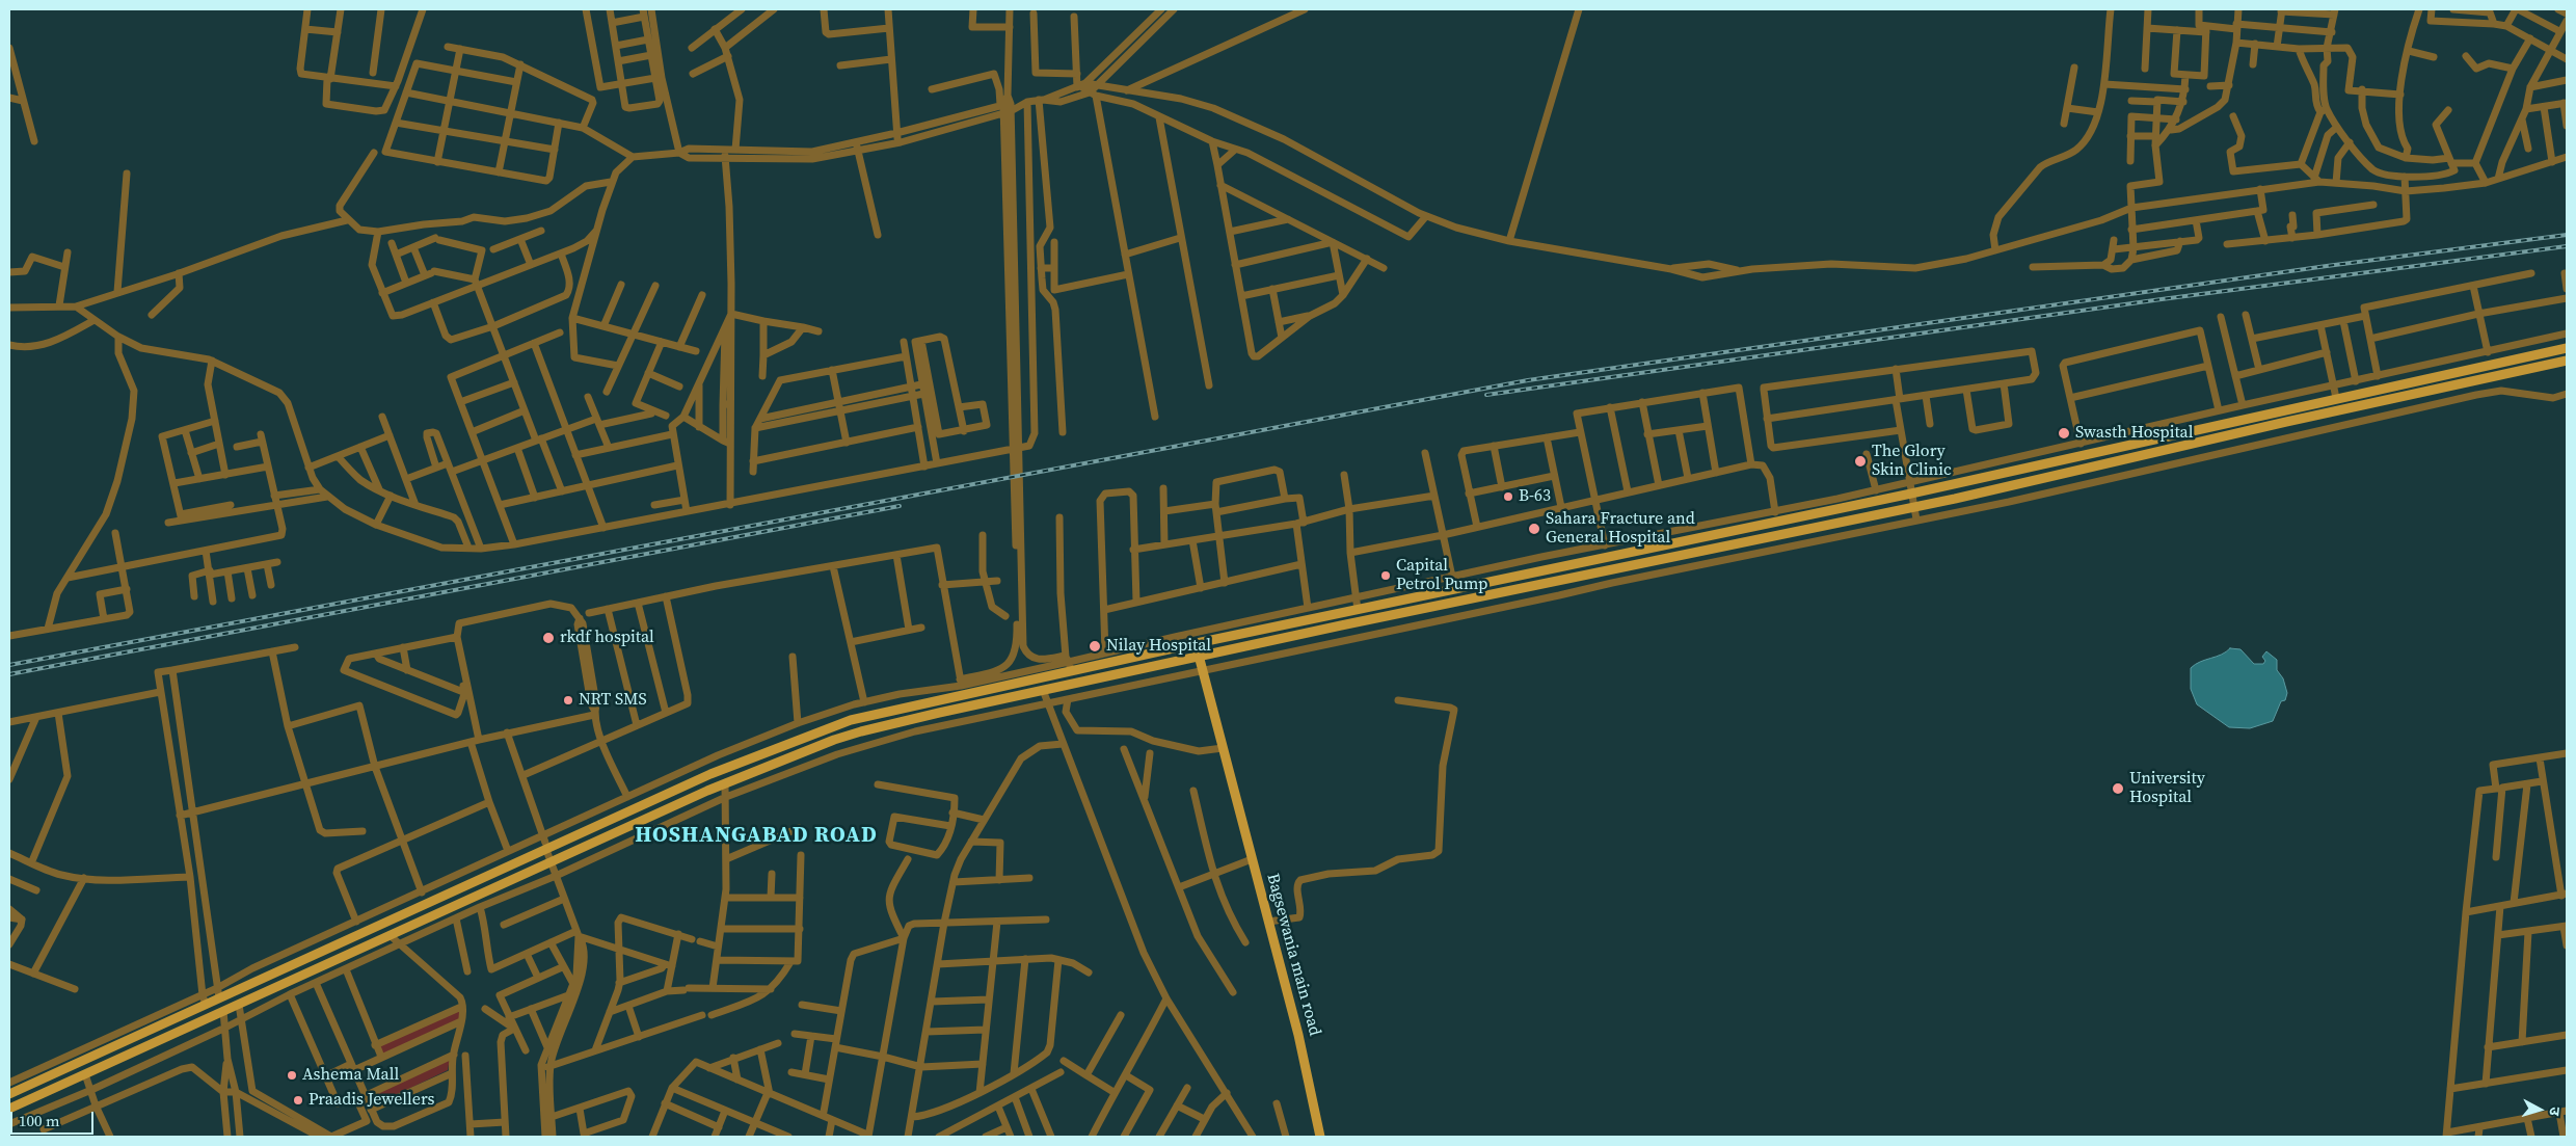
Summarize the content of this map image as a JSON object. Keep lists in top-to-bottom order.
{
  "streets": {
    "main road": ["Bagsewania main road"]
  },
  "districts": ["HOSHANGABAD ROAD"],
  "places": [
    "Swasth Hospital",
    "The Glory Skin Clinic",
    "B-63",
    "Sahara Fracture and General Hospital",
    "Capital Petrol Pump",
    "rkdf hospital",
    "Nilay Hospital",
    "NRT SMS",
    "University Hospital",
    "Ashema Mall",
    "Praadis Jewellers"
  ],
  "scale_bar": "100 m",
  "north": "right"
}
